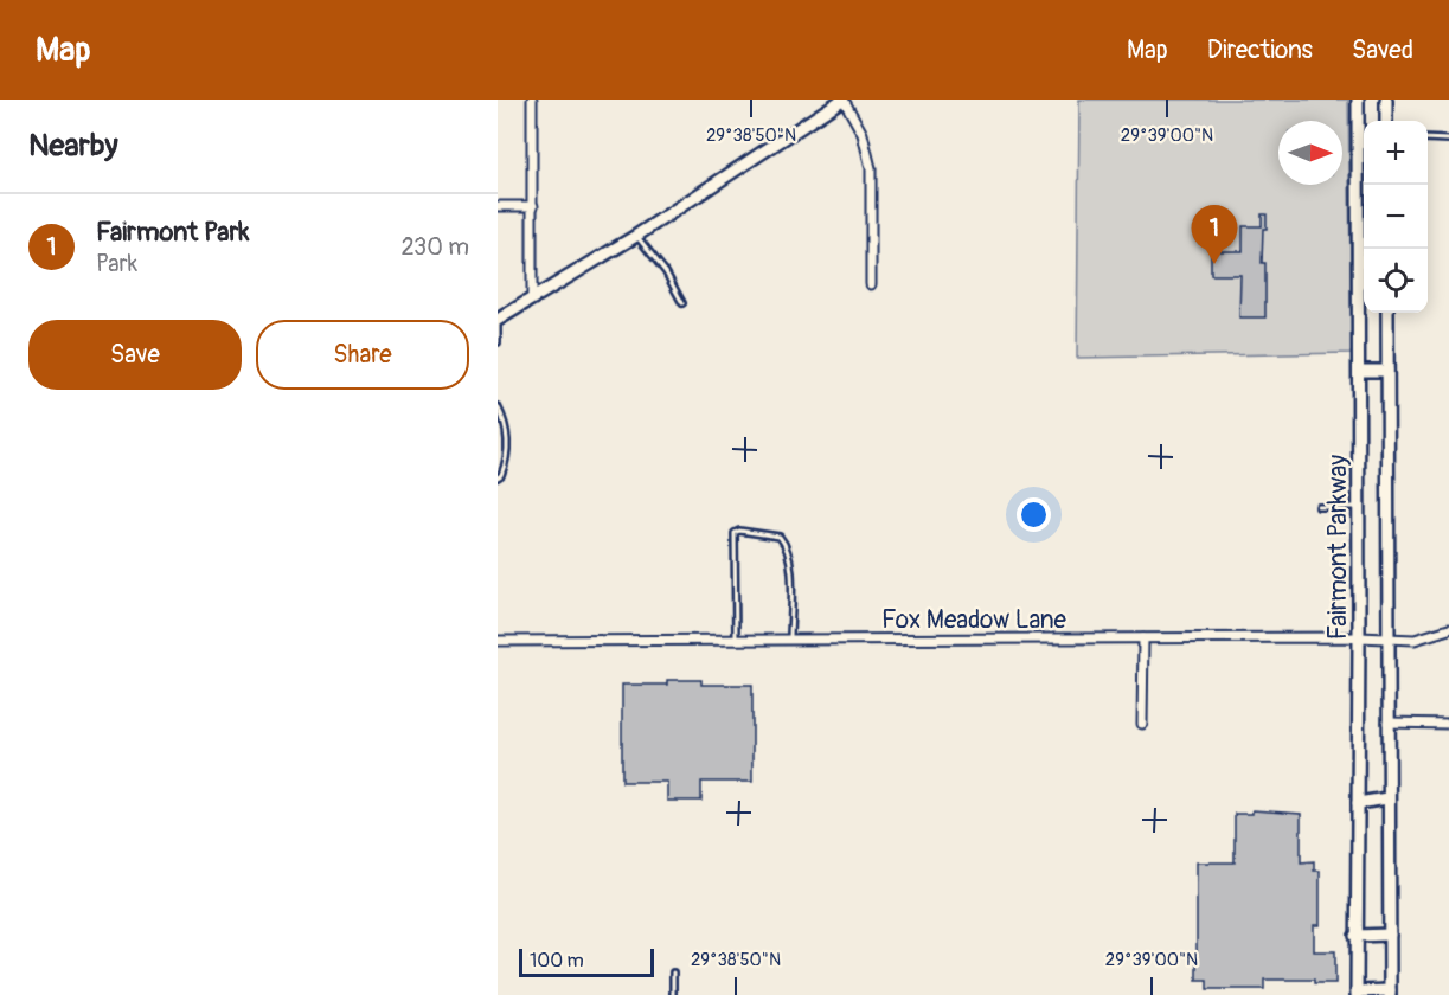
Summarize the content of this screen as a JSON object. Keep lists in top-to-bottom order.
{
  "streets": {
    "main road": ["Fairmont Parkway"],
    "street": ["Fox Meadow Lane"]
  },
  "crossings": [
    ["Fairmont Parkway", "Fox Meadow Lane"]
  ],
  "scale_bar": "100 m",
  "north": "right",
  "page": {
    "header": "Map",
    "nav": ["Map", "Directions", "Saved"],
    "heading": "Nearby",
    "map_buttons": ["+", "−"],
    "list": [
      {
        "mark": "1",
        "name": "Fairmont Park",
        "note": "Park",
        "value": "230 m"
      }
    ],
    "pins": "1",
    "buttons": ["Save", "Share"],
    "scale": "100 m"
  },
  "coordinates": ["29°38'50\"N", "29°39'00\"N"]
}
